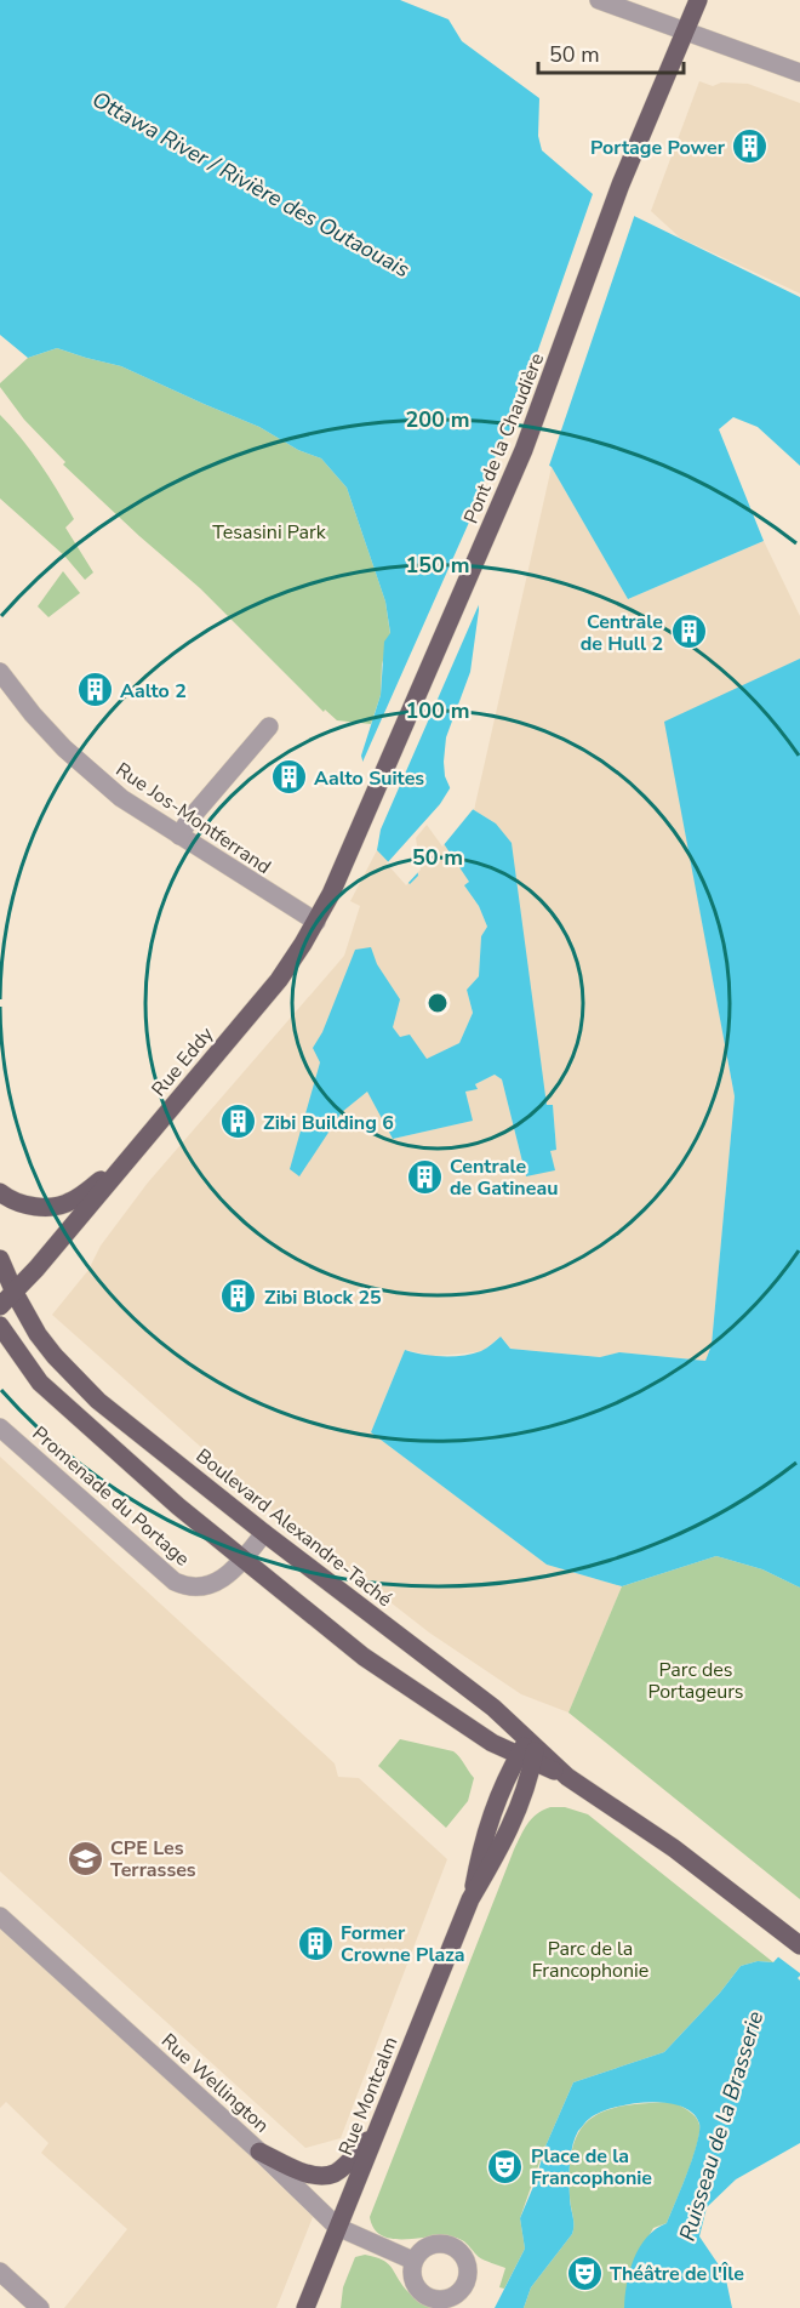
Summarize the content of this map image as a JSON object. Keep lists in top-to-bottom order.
{
  "streets": {
    "main road": [
      "Pont de la Chaudière",
      "Rue Eddy",
      "Boulevard Alexandre-Taché",
      "Rue Montcalm"
    ],
    "street": ["Rue Jos-Montferrand", "Promenade du Portage", "Rue Wellington"]
  },
  "crossings": [
    ["Pont de la Chaudière", "Rue Eddy"],
    ["Rue Jos-Montferrand", "Rue Eddy"],
    ["Rue Eddy", "Boulevard Alexandre-Taché"],
    ["Promenade du Portage", "Boulevard Alexandre-Taché"],
    ["Boulevard Alexandre-Taché", "Rue Montcalm"],
    ["Rue Wellington", "Rue Montcalm"]
  ],
  "water": ["Ottawa River / Rivière des Outaouais", "Ruisseau de la Brasserie"],
  "parks": ["Tesasini Park", "Parc des Portageurs", "Parc de la Francophonie"],
  "places": {
    "building": [
      "Portage Power",
      "Centrale de Hull 2",
      "Aalto 2",
      "Aalto Suites",
      "Zibi Building 6",
      "Centrale de Gatineau",
      "Zibi Block 25",
      "Former Crowne Plaza"
    ],
    "school or university": ["CPE Les Terrasses"],
    "theatre": ["Place de la Francophonie", "Théâtre de l'Île"]
  },
  "scale_bar": "50 m",
  "rings": [
    "200 m",
    "150 m",
    "100 m",
    "50 m"
  ]
}
